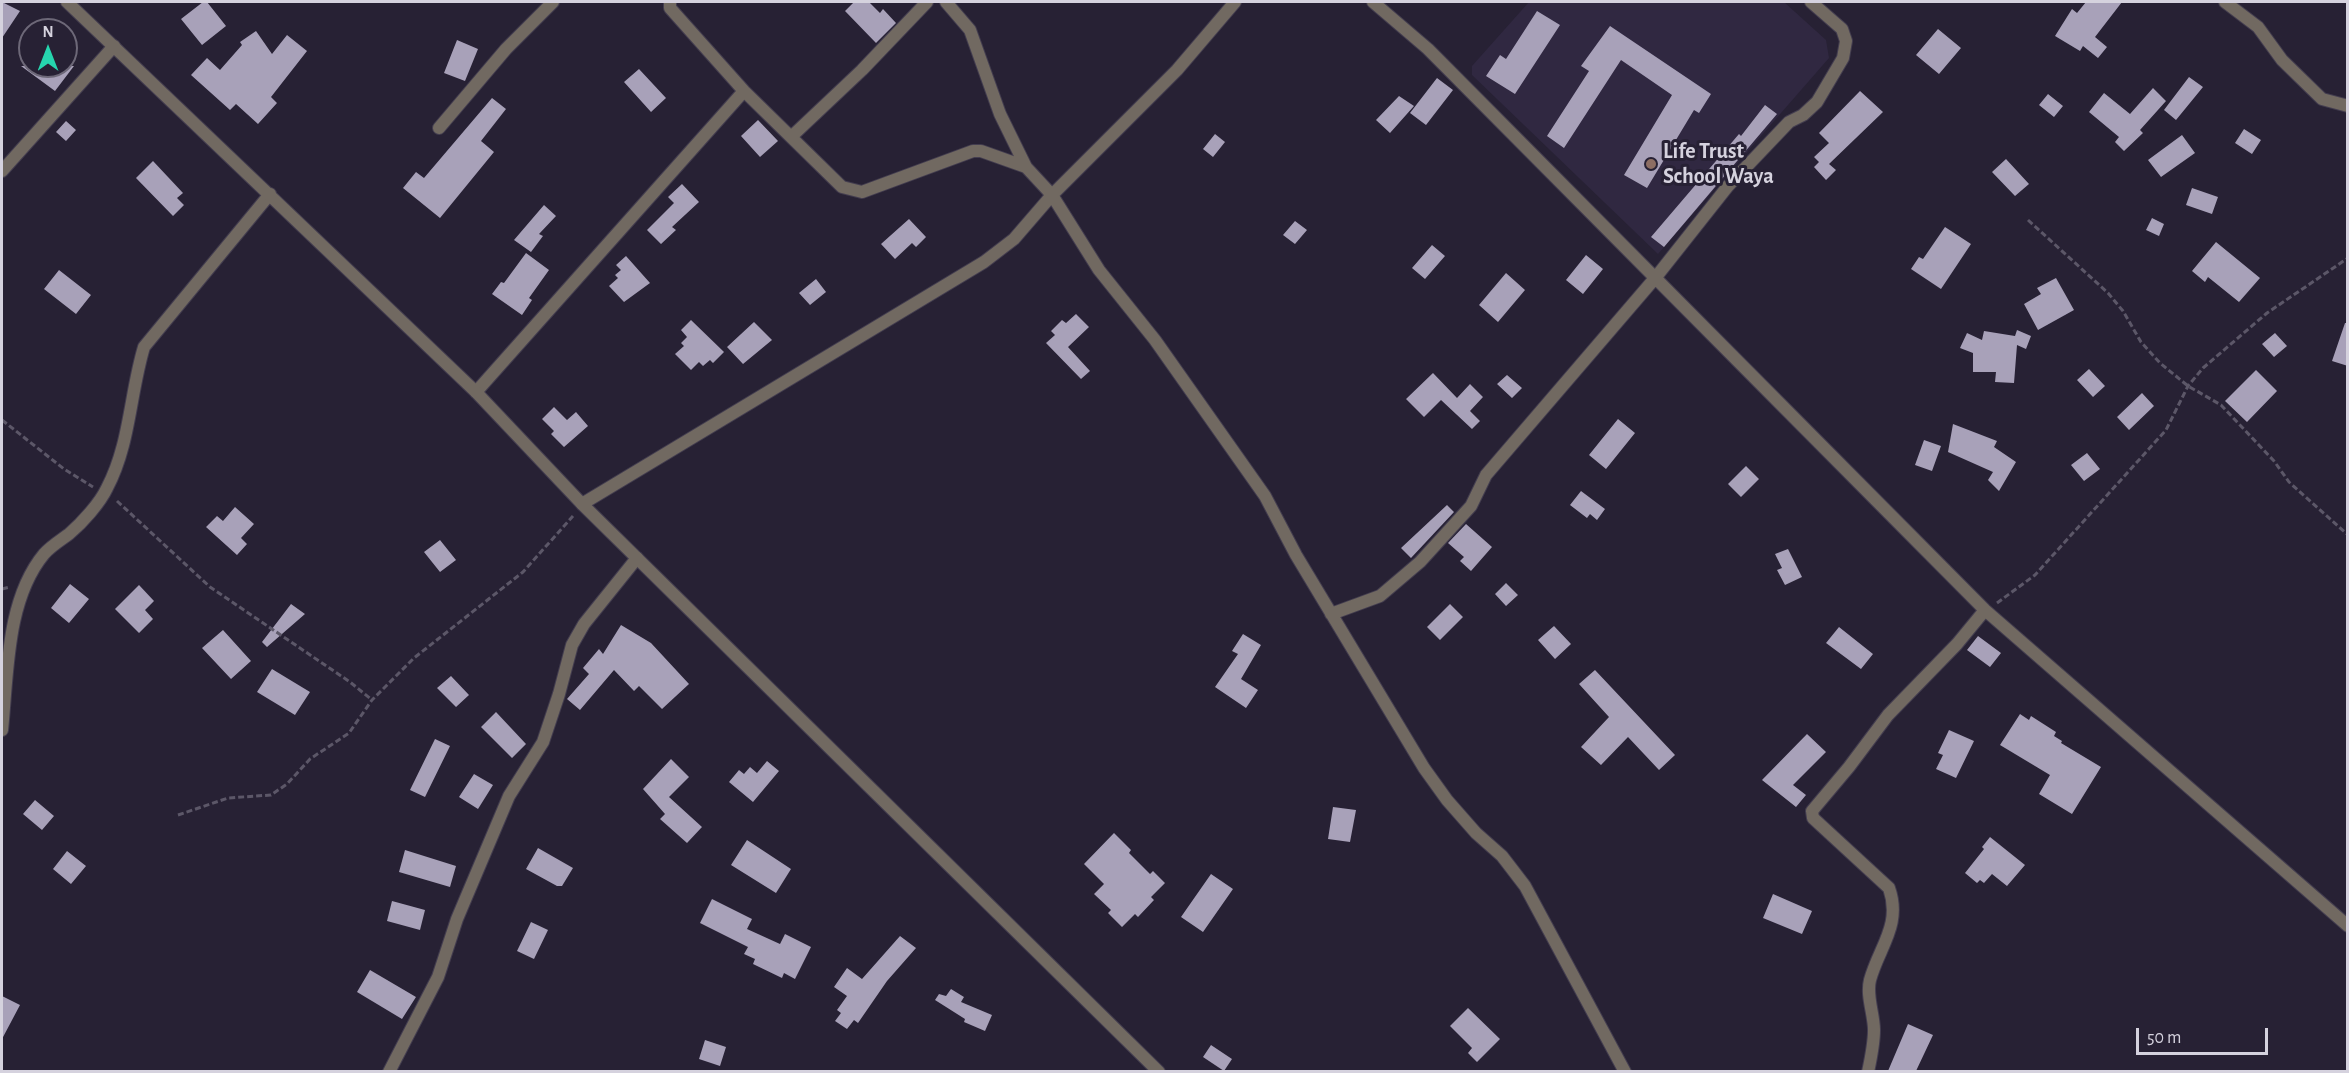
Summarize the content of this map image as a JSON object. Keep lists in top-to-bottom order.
{
  "places": ["Life Trust School Waya"],
  "scale_bar": "50 m",
  "north": "top"
}
